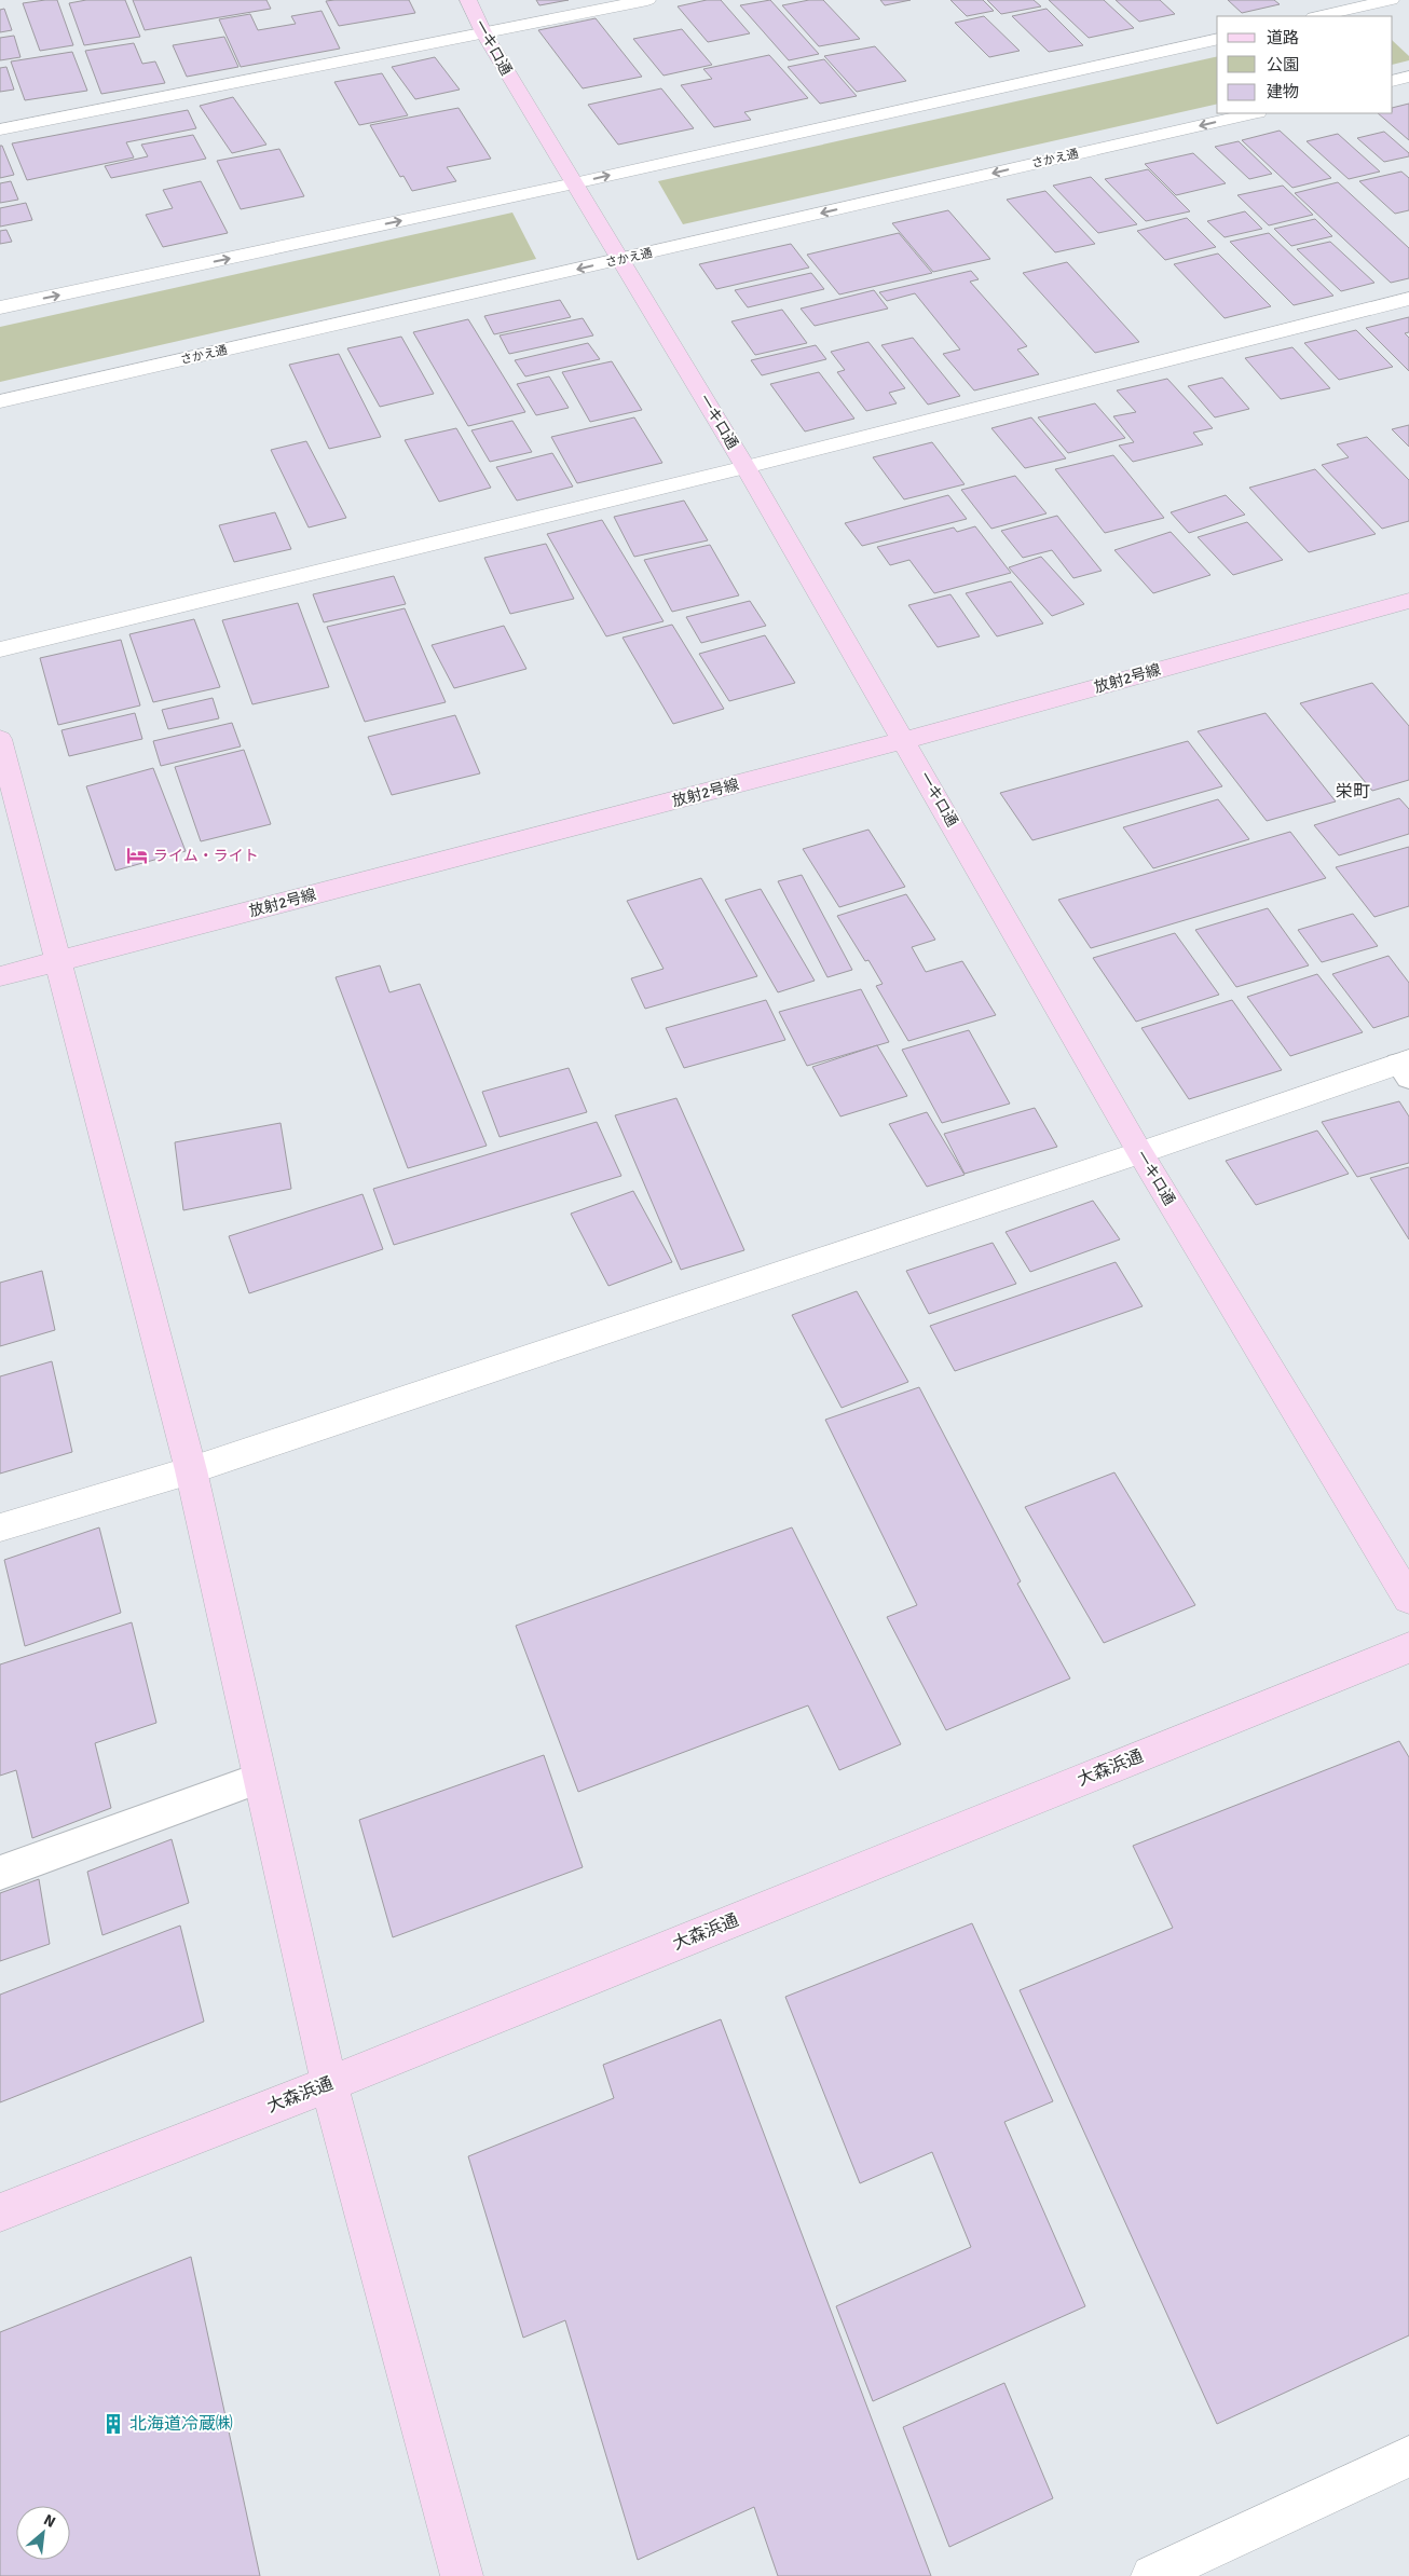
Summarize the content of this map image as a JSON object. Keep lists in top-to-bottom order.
{
  "streets": {
    "street": [
      "一キロ通",
      "さかえ通",
      "放射2号線",
      "大森浜通"
    ]
  },
  "crossings": [
    ["一キロ通", "さかえ通"],
    ["一キロ通", "放射2号線"]
  ],
  "districts": ["栄町"],
  "places": {
    "hotel": ["ライム・ライト"],
    "building": ["北海道冷蔵㈱"]
  },
  "legend": ["道路", "公園", "建物"],
  "north": "top right"
}
